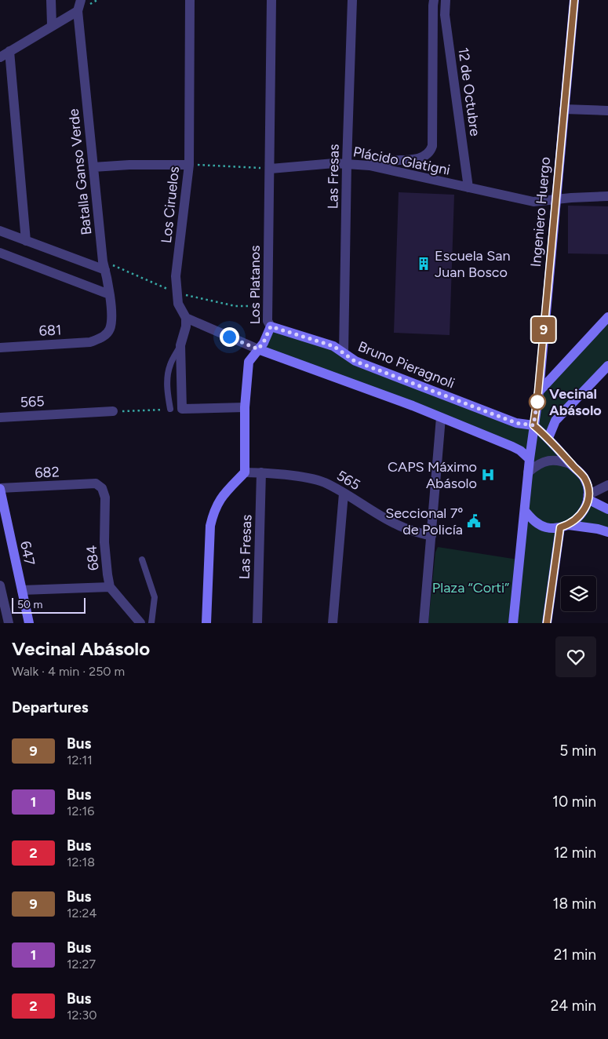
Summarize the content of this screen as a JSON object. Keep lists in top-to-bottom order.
{
  "streets": {
    "street": [
      "12 de Octubre",
      "Plácido Glatigni",
      "Batalla Ganso Verde",
      "Las Fresas",
      "Los Ciruelos",
      "Ingeniero Huergo",
      "Los Platanos",
      "681",
      "Bruno Pieragnoli",
      "565",
      "682",
      "647",
      "684"
    ]
  },
  "crossings": [
    ["12 de Octubre", "Plácido Glatigni"],
    ["Plácido Glatigni", "Las Fresas"],
    ["Plácido Glatigni", "Ingeniero Huergo"],
    ["Plácido Glatigni", "Los Platanos"],
    ["Batalla Ganso Verde", "681"],
    ["Las Fresas", "Bruno Pieragnoli"],
    ["Las Fresas", "565"],
    ["Ingeniero Huergo", "Bruno Pieragnoli"],
    ["Los Platanos", "Bruno Pieragnoli"],
    ["Los Platanos", "565"],
    ["682", "647"],
    ["682", "684"]
  ],
  "parks": ["Plaza “Corti”"],
  "places": {
    "building": ["Escuela San Juan Bosco"],
    "other": ["Vecinal Abásolo"],
    "hospital": ["CAPS Máximo Abásolo"],
    "public building": ["Seccional 7º de Policía"]
  },
  "lines": ["bus line 9"],
  "scale_bar": "50 m",
  "page": {
    "on_map": "9",
    "scale": "50 m",
    "heading": [
      ["Vecinal Abásolo", "Walk · 4 min · 250 m"],
      "Departures"
    ],
    "list": [
      {
        "mark": "9",
        "name": "Bus",
        "note": "12:11",
        "value": "5 min"
      },
      {
        "mark": "1",
        "name": "Bus",
        "note": "12:16",
        "value": "10 min"
      },
      {
        "mark": "2",
        "name": "Bus",
        "note": "12:18",
        "value": "12 min"
      },
      {
        "mark": "9",
        "name": "Bus",
        "note": "12:24",
        "value": "18 min"
      },
      {
        "mark": "1",
        "name": "Bus",
        "note": "12:27",
        "value": "21 min"
      },
      {
        "mark": "2",
        "name": "Bus",
        "note": "12:30",
        "value": "24 min"
      }
    ]
  }
}
